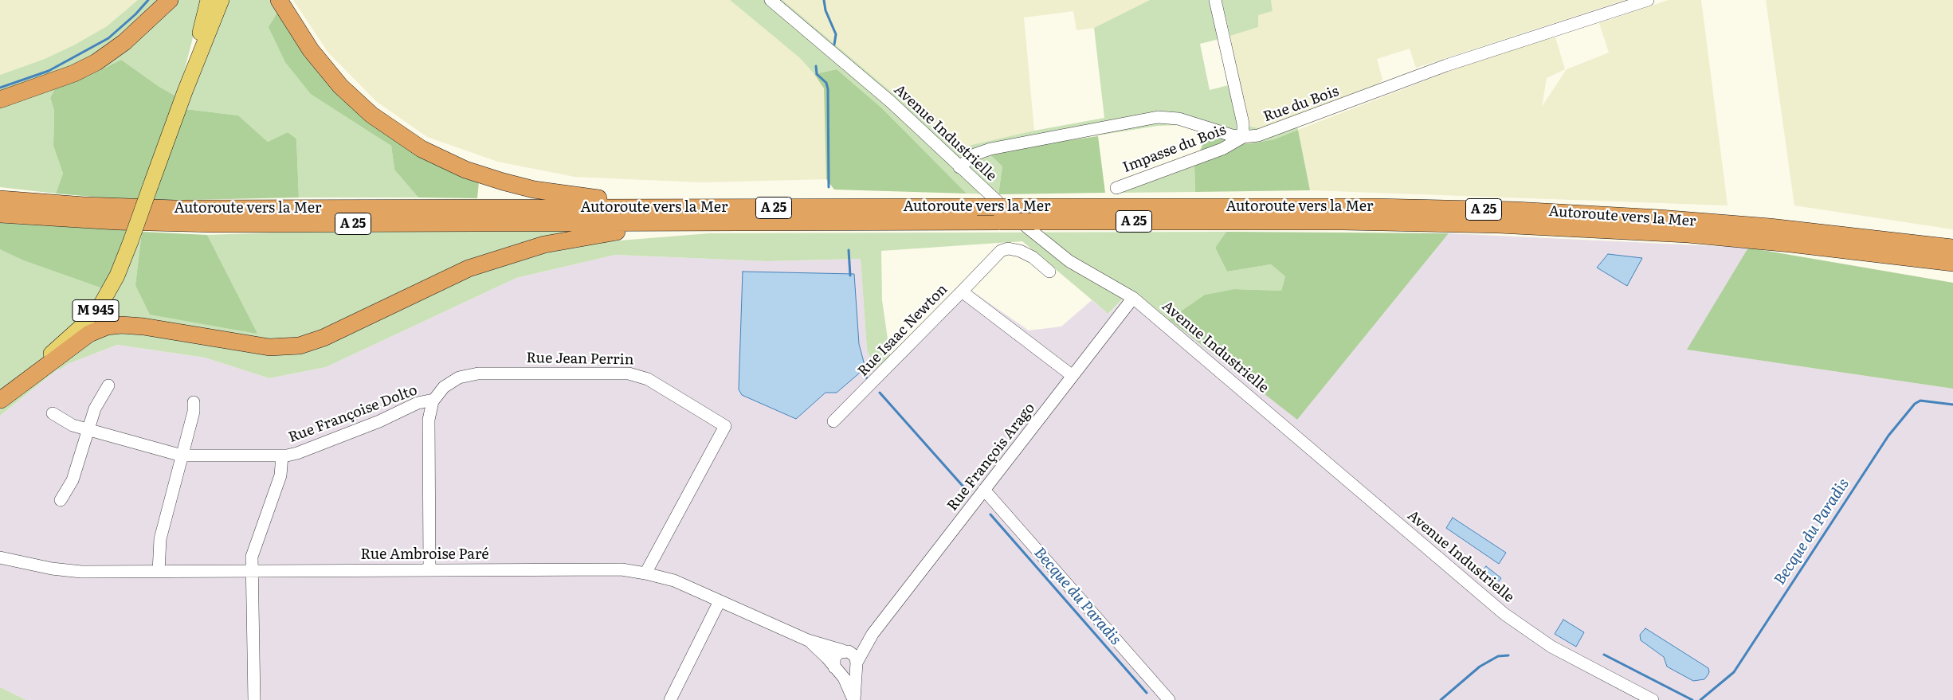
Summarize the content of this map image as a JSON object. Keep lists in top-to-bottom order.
{
  "streets": {
    "highway": ["Autoroute vers la Mer", "A 25"],
    "main road": ["M 945"],
    "street": [
      "Rue du Bois",
      "Avenue Industrielle",
      "Impasse du Bois",
      "Rue Isaac Newton",
      "Rue Jean Perrin",
      "Rue Françoise Dolto",
      "Rue François Arago",
      "Rue Ambroise Paré"
    ]
  },
  "crossings": [
    ["Rue du Bois", "Avenue Industrielle"],
    ["Rue du Bois", "Impasse du Bois"],
    ["Avenue Industrielle", "Rue François Arago"],
    ["Rue Isaac Newton", "Rue François Arago"],
    ["Rue Jean Perrin", "Rue Françoise Dolto"],
    ["Rue Jean Perrin", "Rue Ambroise Paré"],
    ["Rue François Arago", "Rue Ambroise Paré"]
  ],
  "water": ["Becque du Paradis"]
}
